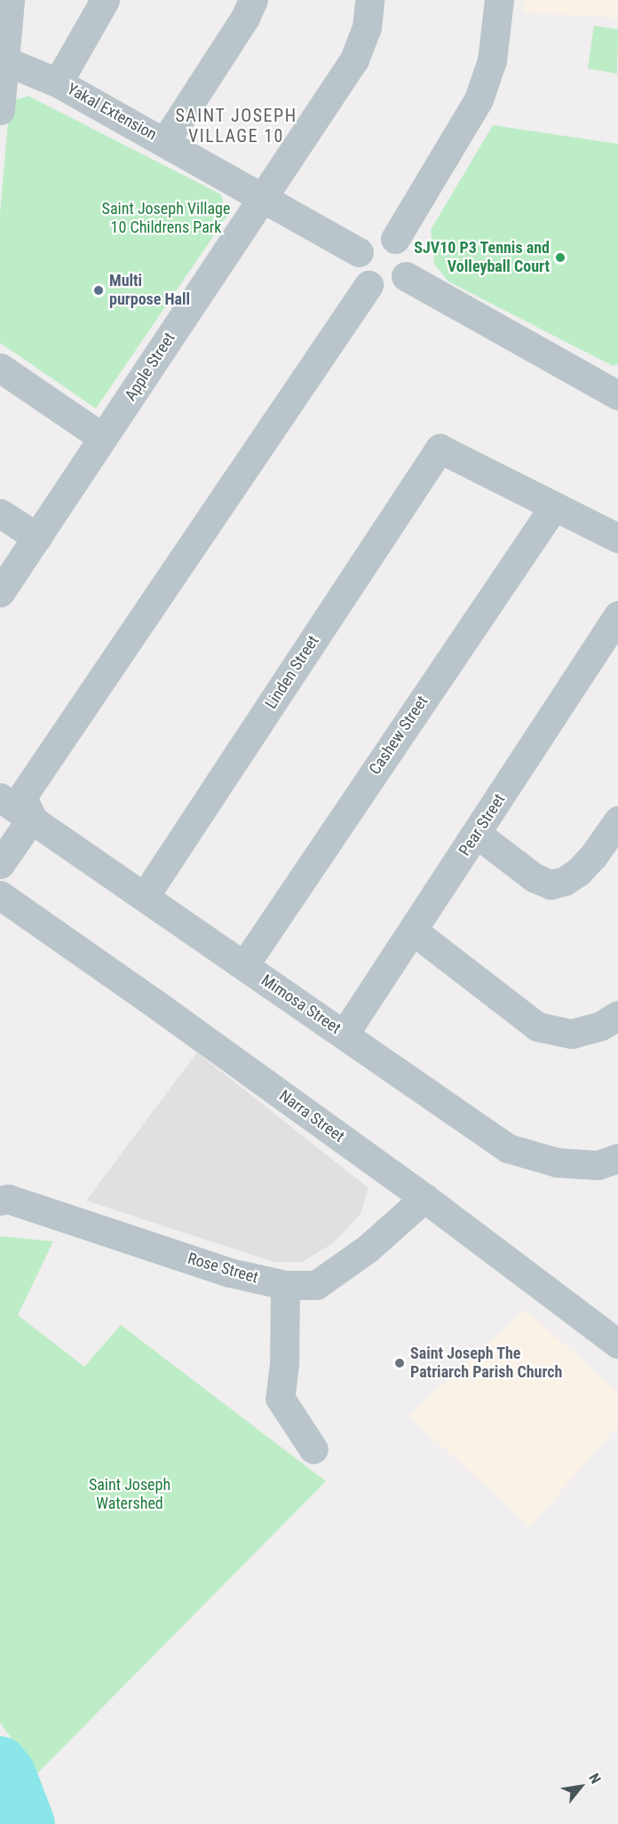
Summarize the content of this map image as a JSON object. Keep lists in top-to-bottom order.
{
  "streets": {
    "street": [
      "Yakal Extension",
      "Apple Street",
      "Linden Street",
      "Cashew Street",
      "Pear Street",
      "Mimosa Street",
      "Narra Street",
      "Rose Street"
    ]
  },
  "crossings": [
    ["Yakal Extension", "Apple Street"],
    ["Linden Street", "Cashew Street"],
    ["Linden Street", "Mimosa Street"],
    ["Cashew Street", "Mimosa Street"],
    ["Pear Street", "Mimosa Street"],
    ["Narra Street", "Rose Street"]
  ],
  "districts": ["SAINT JOSEPH VILLAGE 10"],
  "parks": ["Saint Joseph Village 10 Childrens Park", "Saint Joseph Watershed"],
  "places": ["SJV10 P3 Tennis and Volleyball Court", "Multi purpose Hall", "Saint Joseph The Patriarch Parish Church"],
  "north": "top right"
}
